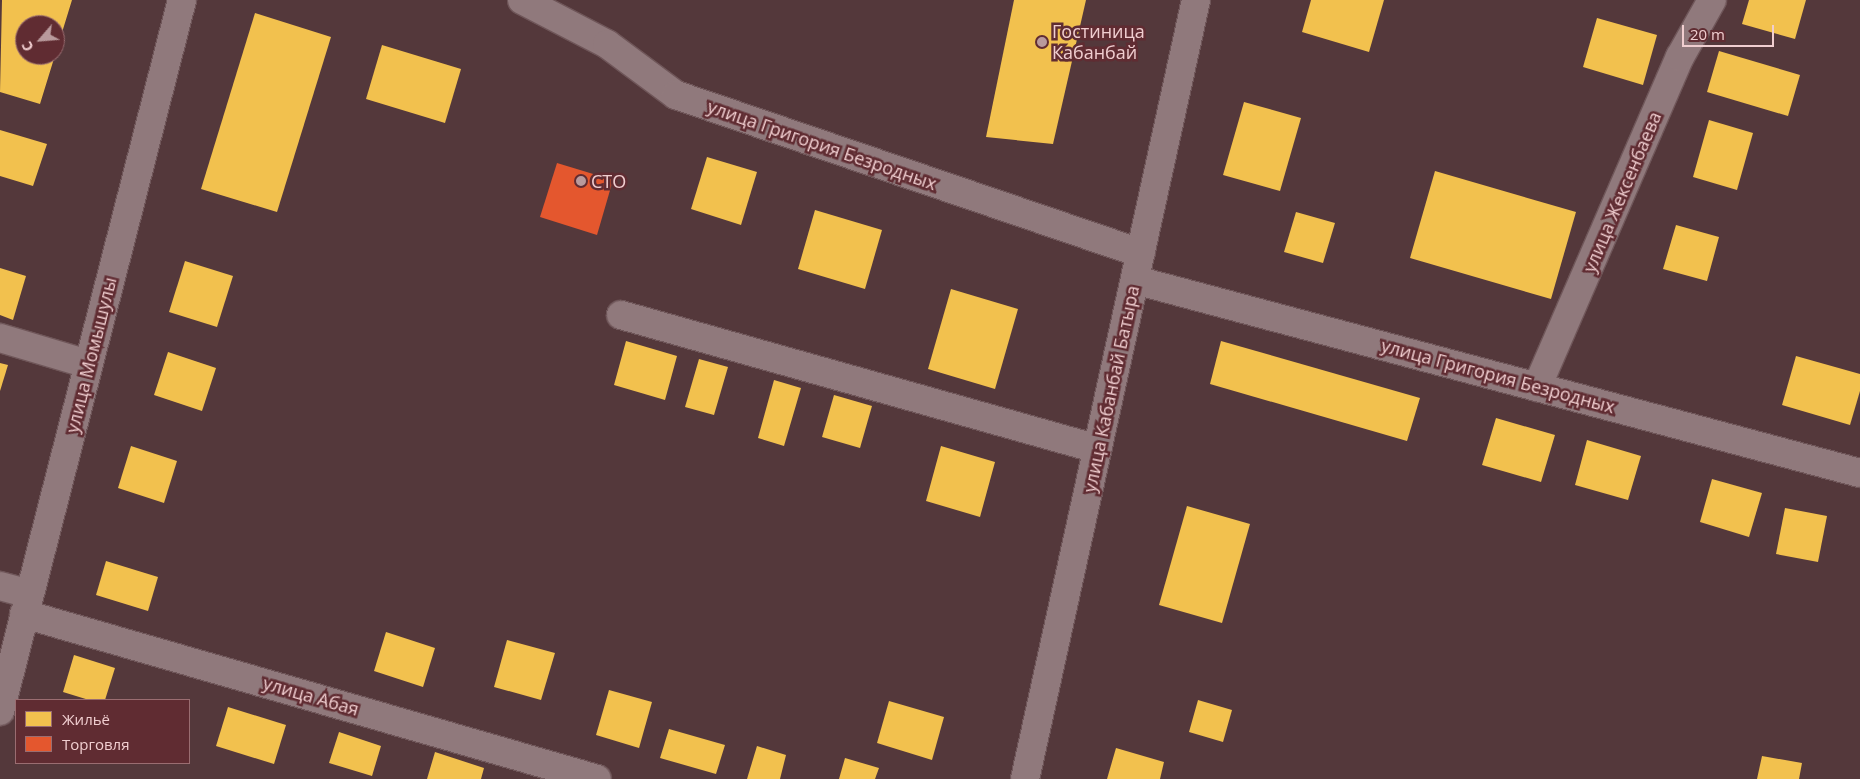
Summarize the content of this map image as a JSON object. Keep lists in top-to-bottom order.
{
  "streets": {
    "street": [
      "улица Григория Безродных",
      "улица Жексенбаева",
      "улица Момышулы",
      "улица Кабанбай Батыра",
      "улица Абая"
    ]
  },
  "crossings": [
    ["улица Григория Безродных", "улица Жексенбаева"],
    ["улица Григория Безродных", "улица Кабанбай Батыра"],
    ["улица Момышулы", "улица Абая"]
  ],
  "places": ["Гостиница Кабанбай", "СТО"],
  "legend": ["Жильё", "Торговля"],
  "scale_bar": "20 m",
  "north": "bottom left"
}
